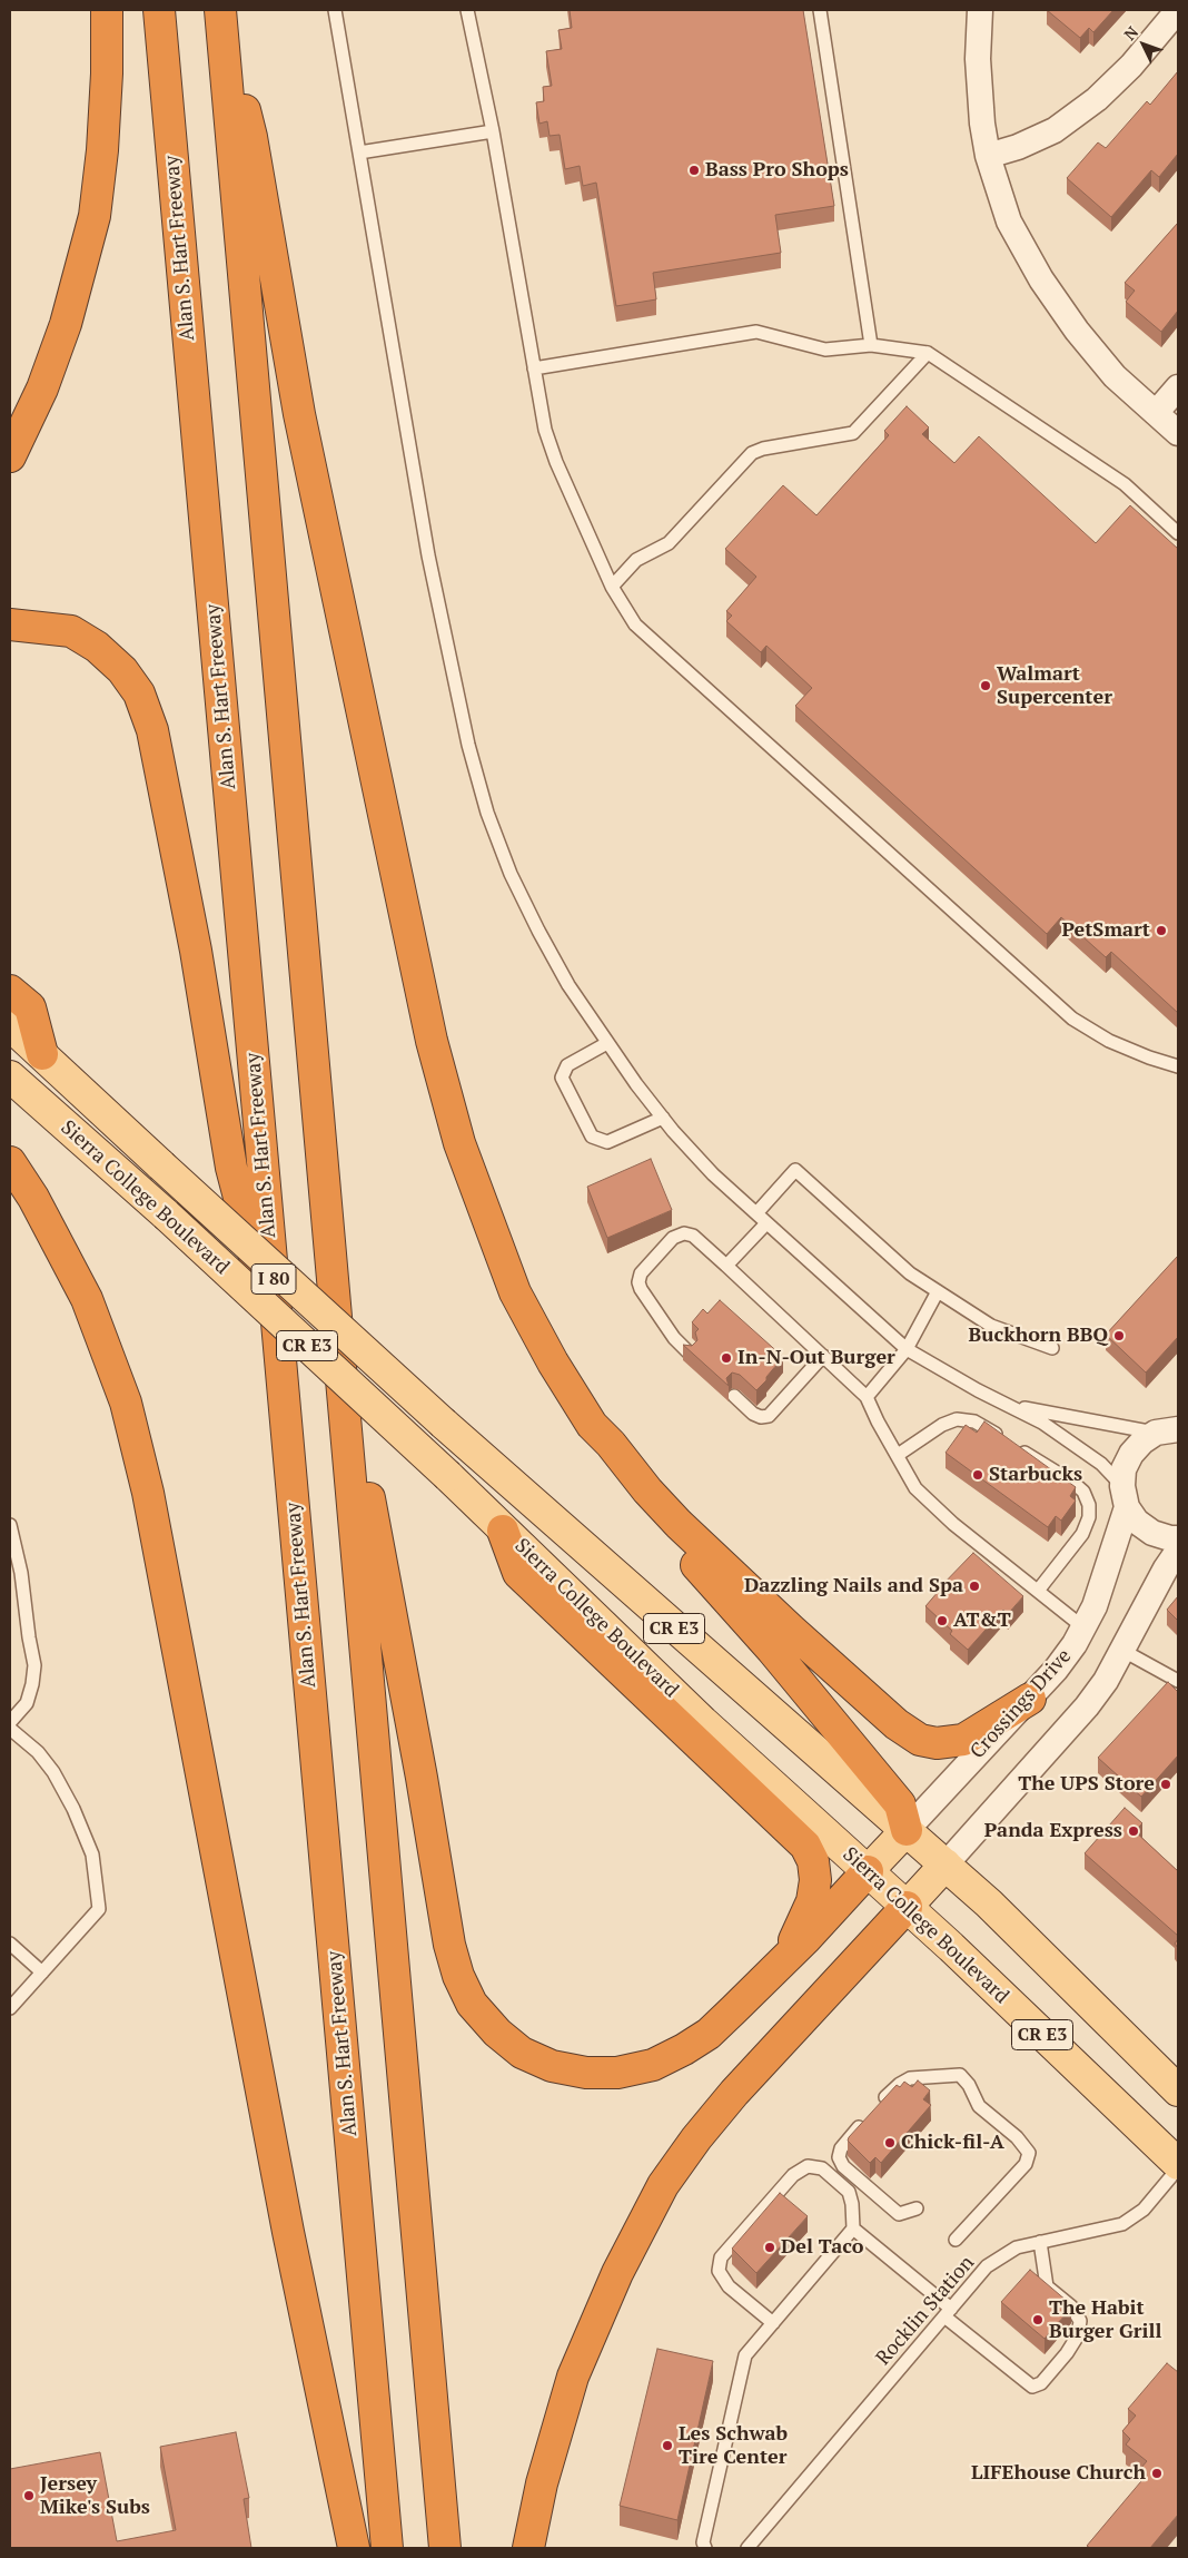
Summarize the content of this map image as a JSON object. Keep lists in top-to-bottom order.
{
  "streets": {
    "highway": ["Alan S. Hart Freeway", "I 80"],
    "main road": ["Sierra College Boulevard", "CR E3", "Crossings Drive"],
    "lane": ["Rocklin Station"]
  },
  "crossings": [
    ["Sierra College Boulevard", "Crossings Drive"],
    ["Sierra College Boulevard", "Rocklin Station"]
  ],
  "places": [
    "Bass Pro Shops",
    "Walmart Supercenter",
    "PetSmart",
    "Buckhorn BBQ",
    "In-N-Out Burger",
    "Starbucks",
    "Dazzling Nails and Spa",
    "AT&T",
    "The UPS Store",
    "Panda Express",
    "Chick-fil-A",
    "Del Taco",
    "The Habit Burger Grill",
    "Les Schwab Tire Center",
    "LIFEhouse Church",
    "Jersey Mike's Subs"
  ],
  "north": "top left"
}
